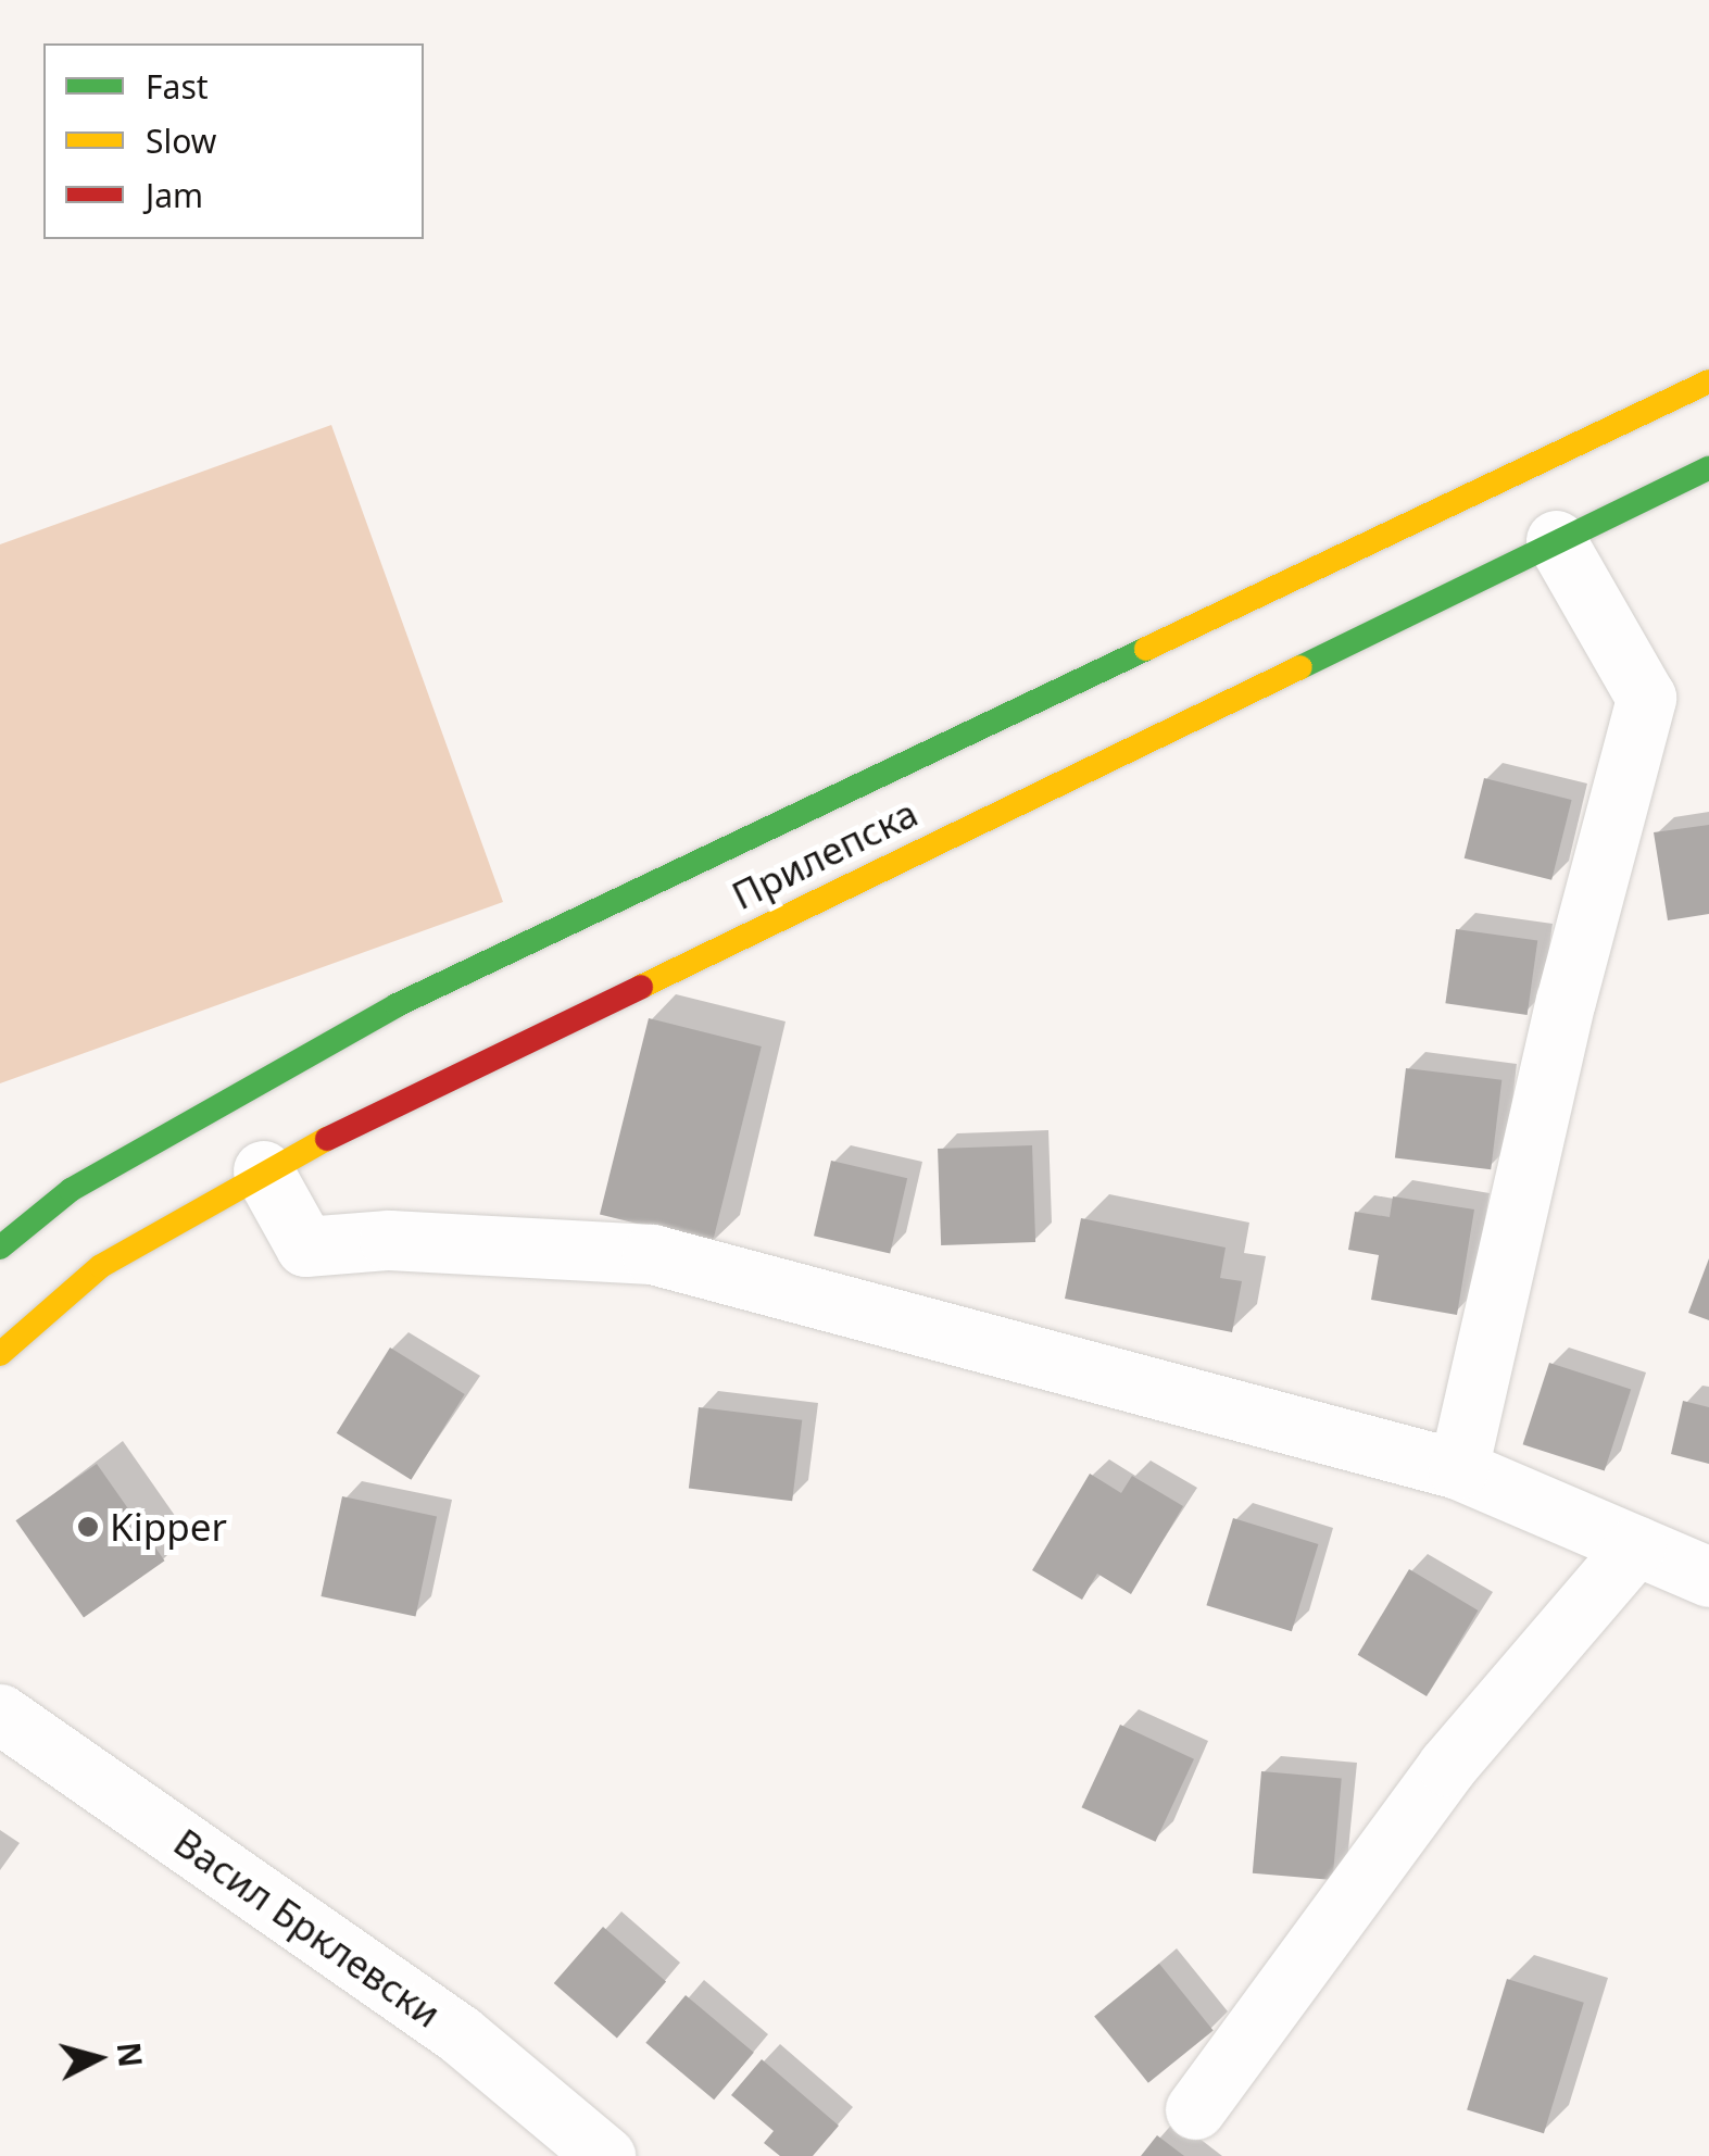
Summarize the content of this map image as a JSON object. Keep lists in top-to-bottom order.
{
  "streets": {
    "main road": ["Прилепска"],
    "street": ["Васил Брклевски"]
  },
  "places": ["Kipper"],
  "legend": ["Fast", "Slow", "Jam"],
  "north": "right"
}
